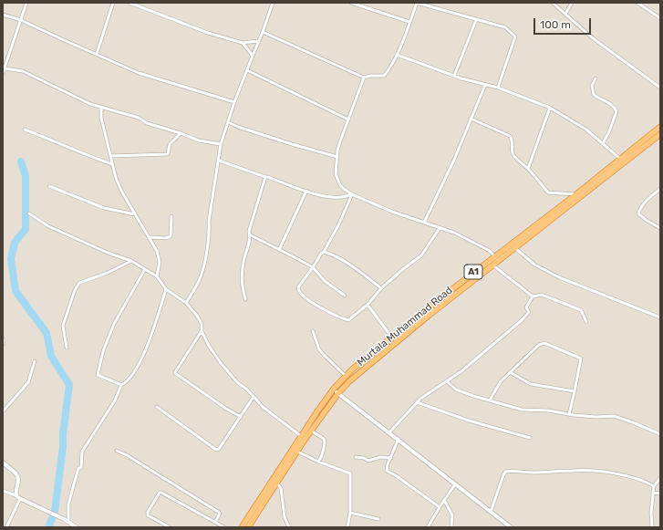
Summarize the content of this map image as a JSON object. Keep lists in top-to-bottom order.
{
  "streets": {
    "highway": ["A1", "Murtala Muhammad Road"]
  },
  "crossings": [
    ["A1", "Murtala Muhammad Road"]
  ],
  "scale_bar": "100 m"
}
